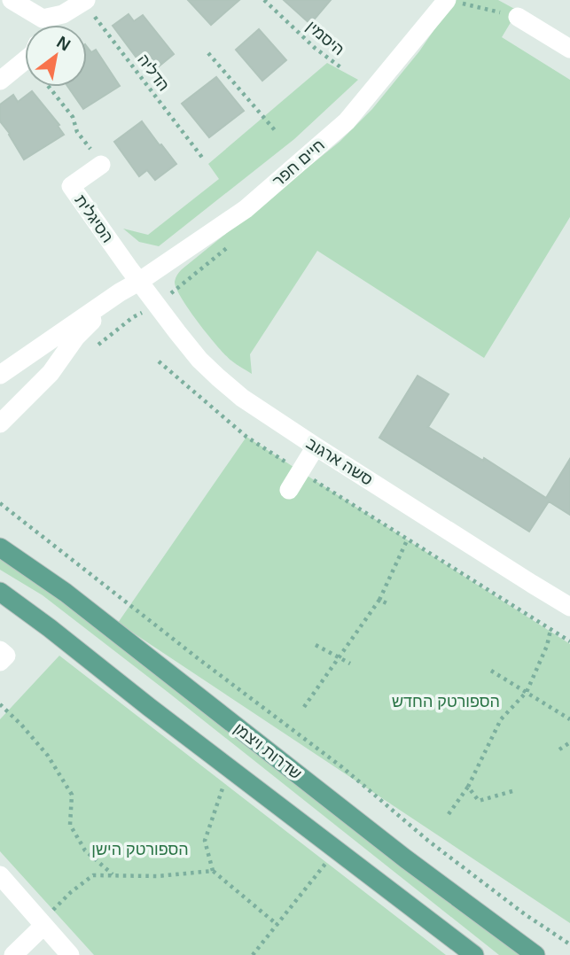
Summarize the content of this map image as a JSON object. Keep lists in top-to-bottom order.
{
  "streets": {
    "main road": ["שדרות ויצמן"],
    "street": ["חיים חפר", "הסיגלית", "סשה ארגוב"],
    "path": ["היסמין", "הדליה"]
  },
  "crossings": [
    ["חיים חפר", "הסיגלית"],
    ["חיים חפר", "סשה ארגוב"],
    ["הסיגלית", "סשה ארגוב"]
  ],
  "parks": ["הספורטק החדש", "הספורטק הישן"],
  "north": "top right"
}
